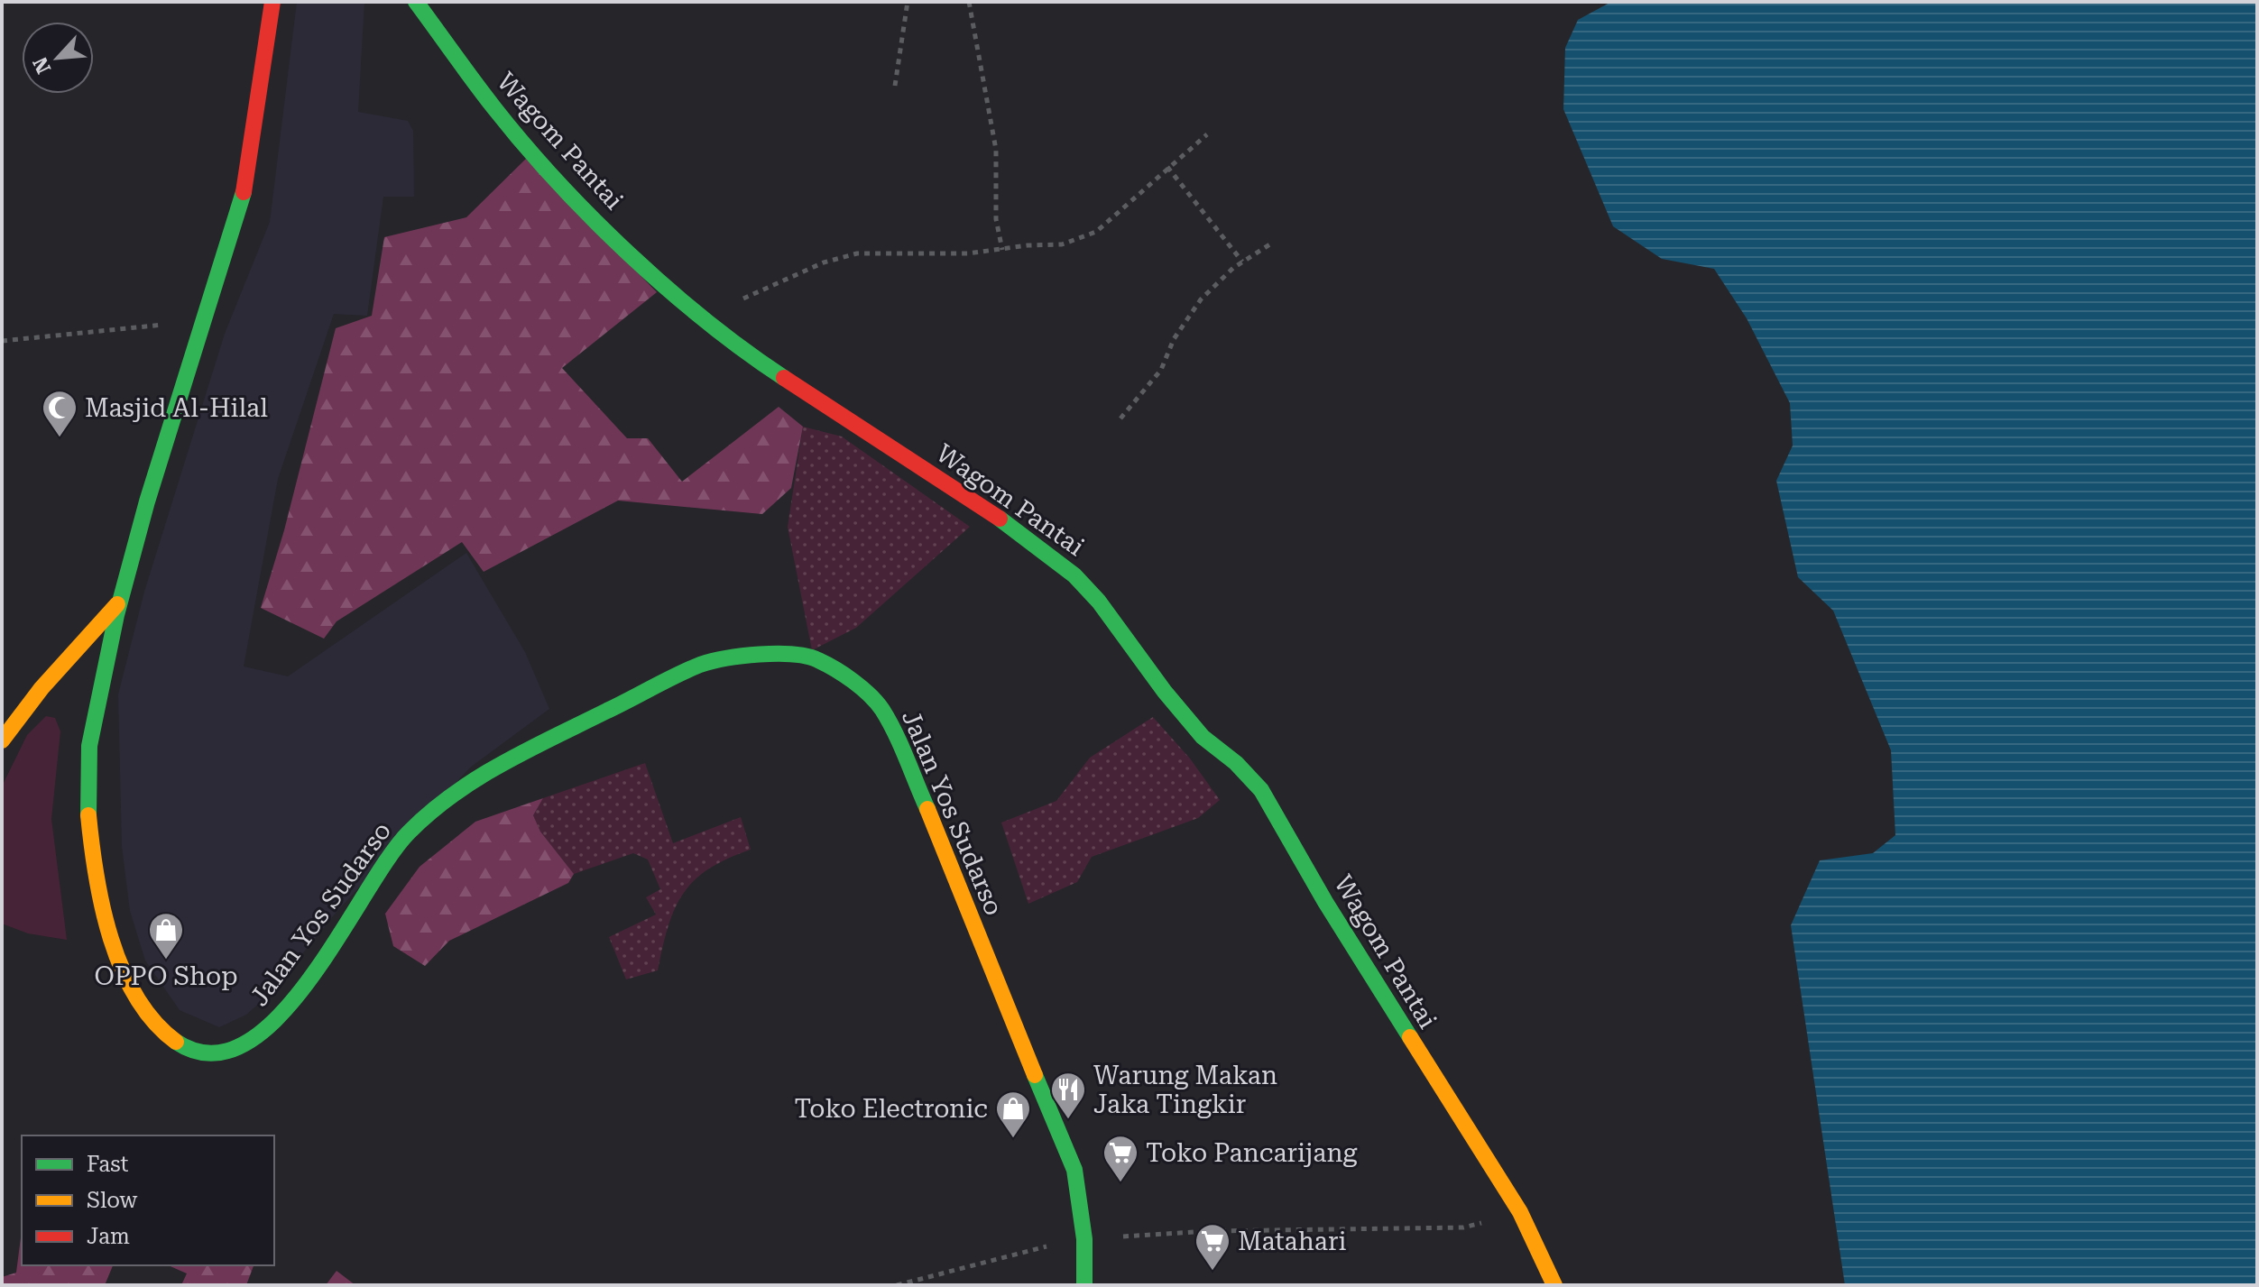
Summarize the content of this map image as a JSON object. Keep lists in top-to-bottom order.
{
  "streets": {
    "main road": ["Wagom Pantai", "Jalan Yos Sudarso"]
  },
  "places": {
    "mosque": ["Masjid Al-Hilal"],
    "shop": ["OPPO Shop", "Toko Electronic"],
    "restaurant": ["Warung Makan Jaka Tingkir"],
    "supermarket": ["Toko Pancarijang", "Matahari"]
  },
  "legend": ["Fast", "Slow", "Jam"],
  "north": "bottom left"
}
